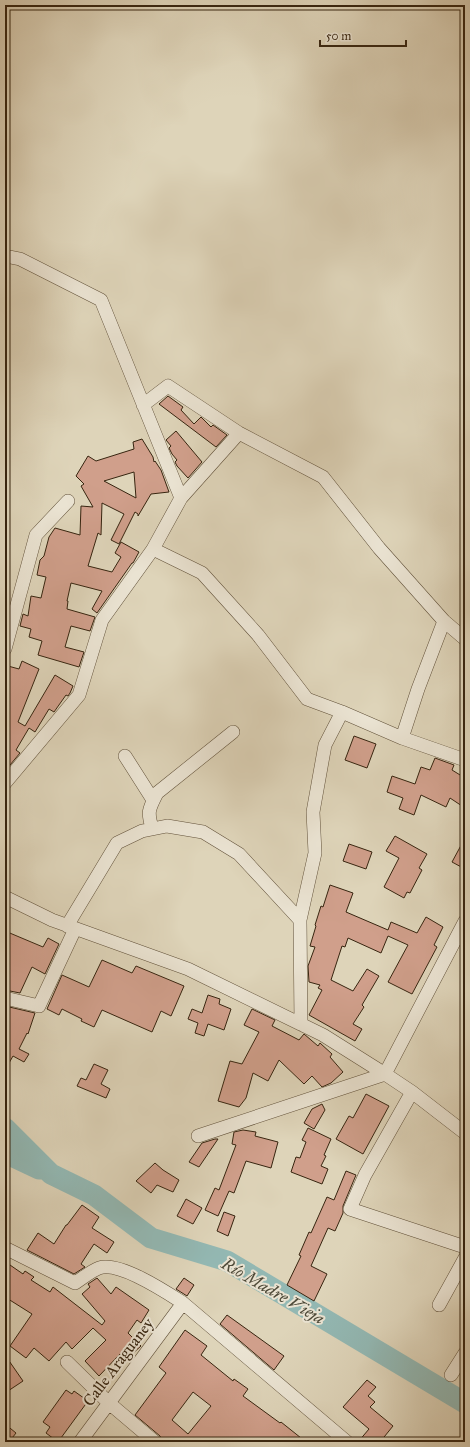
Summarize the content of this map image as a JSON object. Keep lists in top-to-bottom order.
{
  "streets": {
    "street": ["Calle Araguaney"]
  },
  "water": ["Río Madre Vieja"],
  "scale_bar": "50 m"
}
